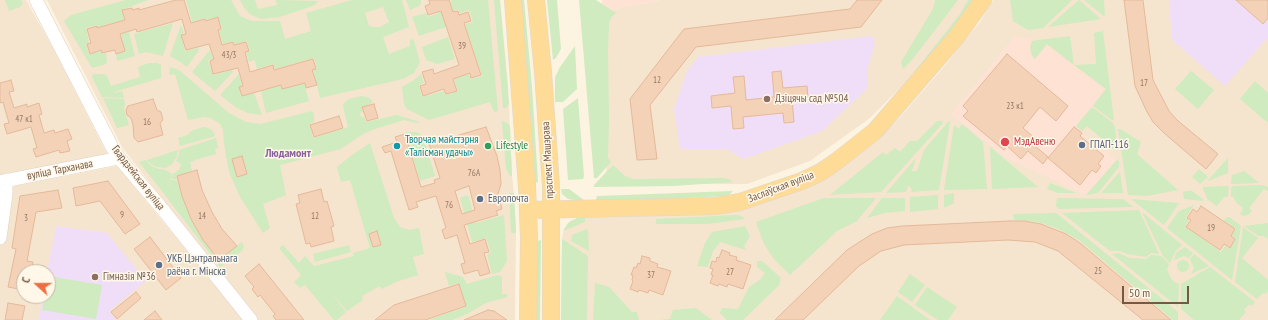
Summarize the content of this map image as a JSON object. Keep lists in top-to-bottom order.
{
  "streets": {
    "main road": ["праспект Машэрава", "Заслаўская вуліца"],
    "street": ["вуліца Тарханава", "Гвардзейская вуліца"]
  },
  "crossings": [
    ["праспект Машэрава", "Заслаўская вуліца"],
    ["вуліца Тарханава", "Гвардзейская вуліца"]
  ],
  "districts": ["Людамонт"],
  "places": [
    "Дзіцячы сад №504",
    "МэдАвеню",
    "ГПАП-116",
    "Творчая майстэрня «Талісман удачы»",
    "Lifestyle",
    "Европочта",
    "УКБ Цэнтральнага раёна г. Мінска",
    "Гімназія №36"
  ],
  "house_numbers": [
    "39",
    "43/3",
    "12",
    "17",
    "23 к1",
    "47 к1",
    "16",
    "76А",
    "76",
    "9",
    "14",
    "12",
    "3",
    "19",
    "25",
    "27",
    "37"
  ],
  "scale_bar": "50 m",
  "north": "left"
}
